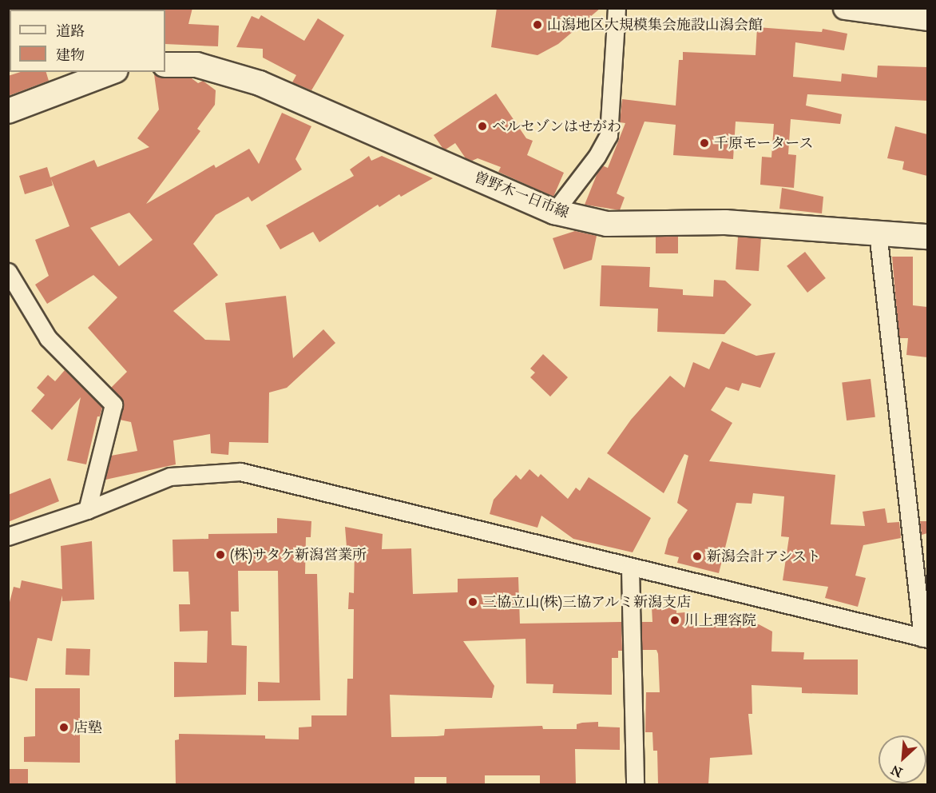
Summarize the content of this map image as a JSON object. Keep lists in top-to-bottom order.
{
  "streets": {
    "main road": ["曽野木一日市線"]
  },
  "places": [
    "山潟地区大規模集会施設山潟会館",
    "ベルセゾンはせがわ",
    "千原モータース",
    "(株)サタケ新潟営業所",
    "新潟会計アシスト",
    "三協立山(株)三協アルミ新潟支店",
    "川上理容院",
    "店塾"
  ],
  "legend": ["道路", "建物"],
  "north": "bottom left"
}
